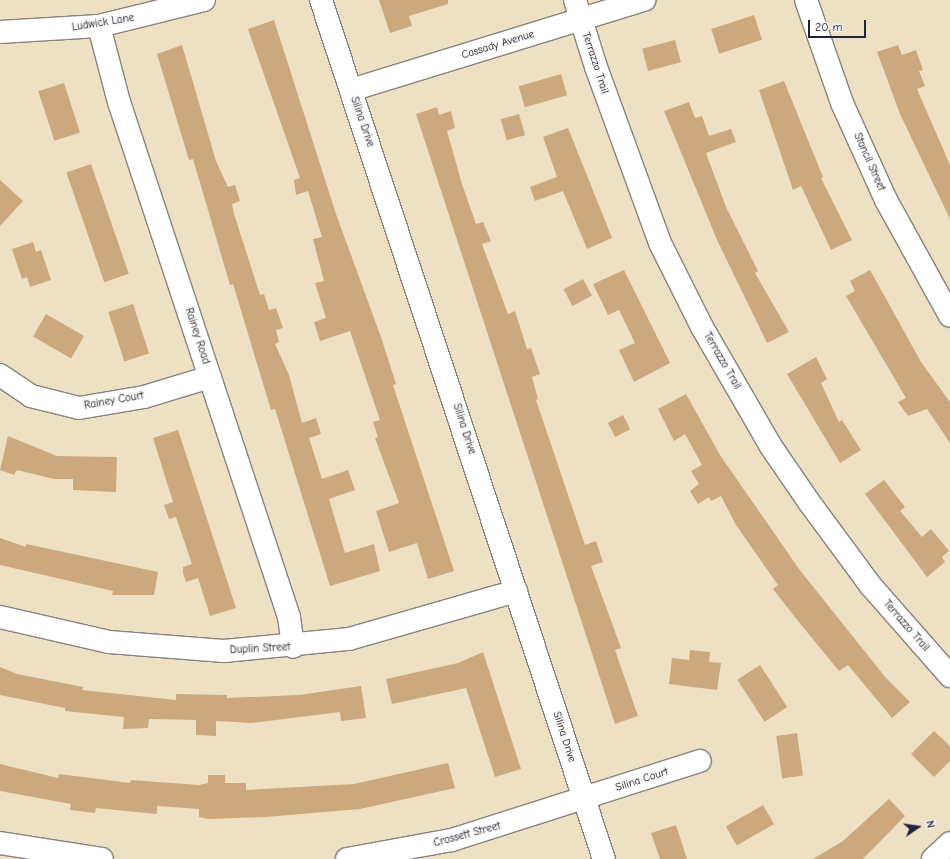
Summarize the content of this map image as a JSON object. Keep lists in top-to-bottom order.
{
  "streets": {
    "street": [
      "Ludwick Lane",
      "Cassady Avenue",
      "Terrazzo Trail",
      "Silina Drive",
      "Stancil Street",
      "Rainey Road",
      "Rainey Court",
      "Duplin Street",
      "Silina Court",
      "Crossett Street"
    ]
  },
  "crossings": [
    ["Ludwick Lane", "Rainey Road"],
    ["Cassady Avenue", "Terrazzo Trail"],
    ["Cassady Avenue", "Silina Drive"],
    ["Silina Drive", "Duplin Street"],
    ["Silina Drive", "Silina Court"],
    ["Silina Drive", "Crossett Street"],
    ["Rainey Road", "Rainey Court"],
    ["Rainey Road", "Duplin Street"],
    ["Silina Court", "Crossett Street"]
  ],
  "scale_bar": "20 m",
  "north": "right"
}
